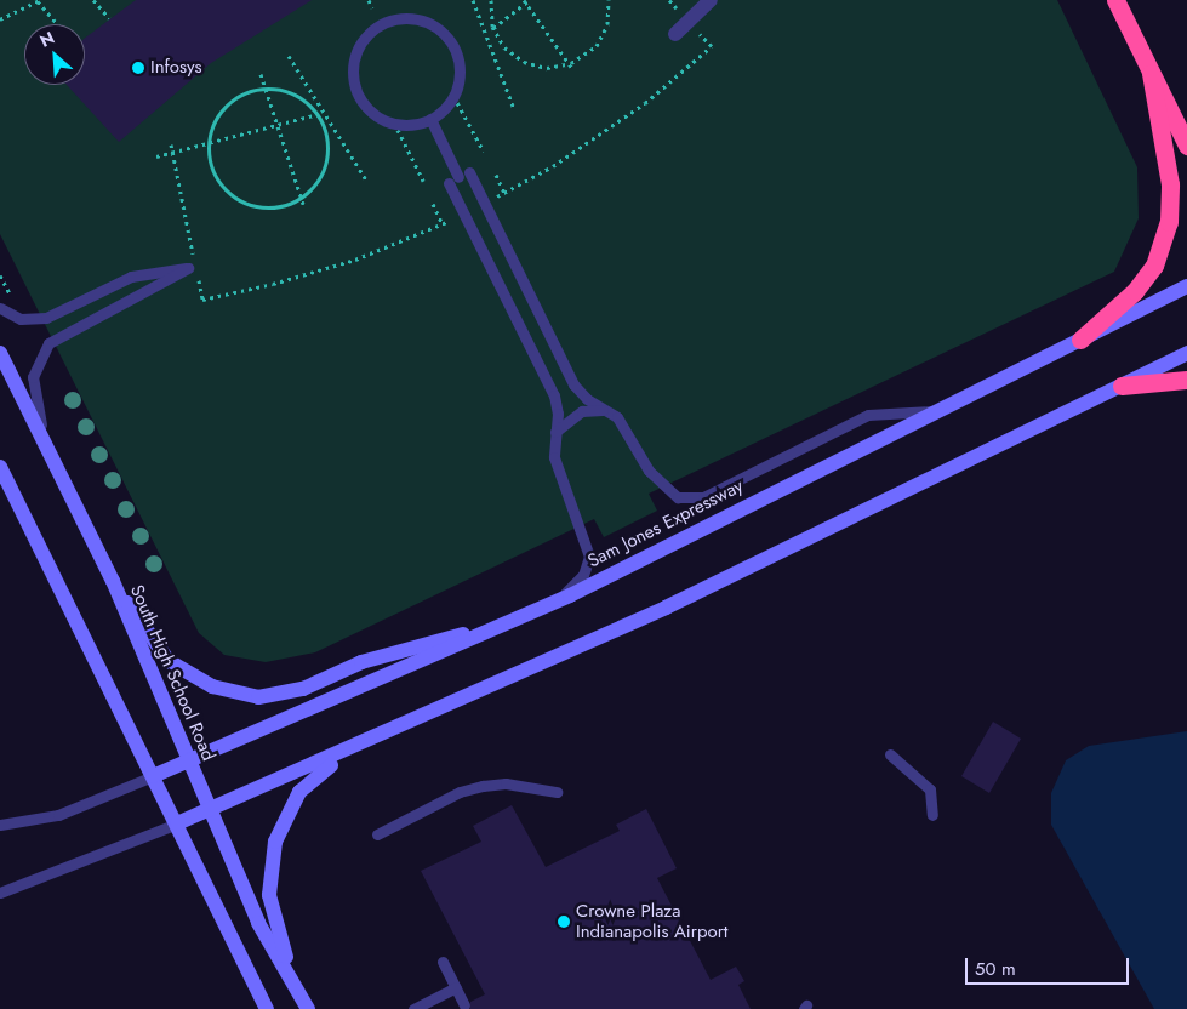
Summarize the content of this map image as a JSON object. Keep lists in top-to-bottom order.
{
  "streets": {
    "street": ["Sam Jones Expressway", "South High School Road"]
  },
  "crossings": [
    ["Sam Jones Expressway", "South High School Road"]
  ],
  "places": ["Infosys", "Crowne Plaza Indianapolis Airport"],
  "scale_bar": "50 m",
  "north": "top left"
}
